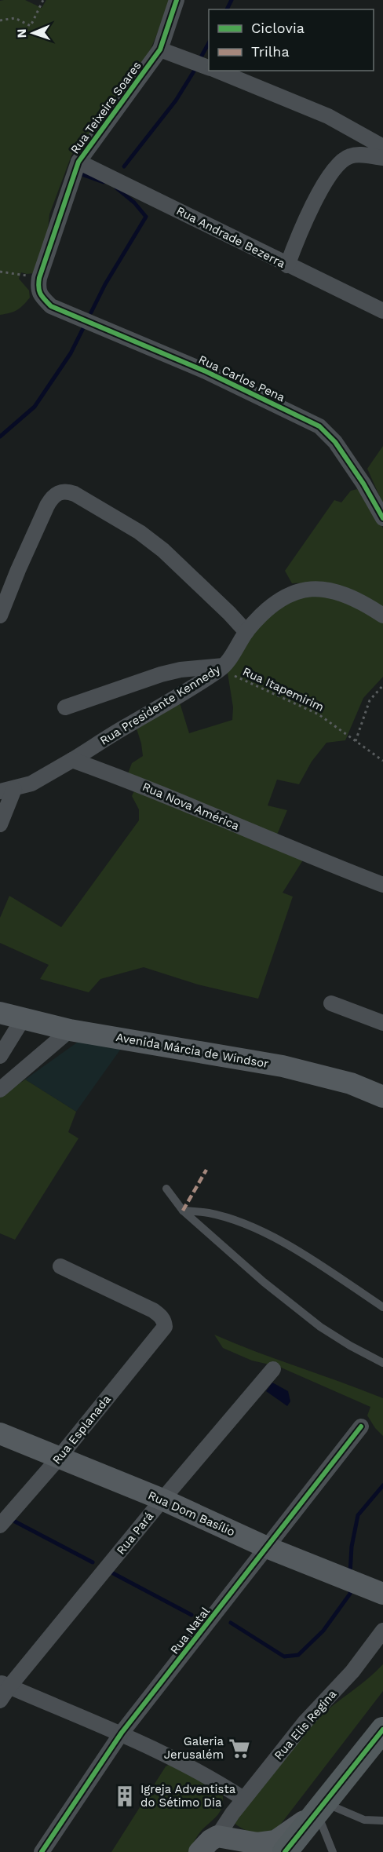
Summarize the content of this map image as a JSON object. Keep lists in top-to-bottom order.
{
  "streets": {
    "street": [
      "Rua Teixeira Soares",
      "Rua Andrade Bezerra",
      "Rua Carlos Pena",
      "Rua Presidente Kennedy",
      "Rua Nova América",
      "Avenida Márcia de Windsor",
      "Rua Esplanada",
      "Rua Dom Basílio",
      "Rua Pará",
      "Rua Natal",
      "Rua Elis Regina"
    ],
    "path": ["Rua Itapemirim"]
  },
  "crossings": [
    ["Rua Teixeira Soares", "Rua Andrade Bezerra"],
    ["Rua Teixeira Soares", "Rua Carlos Pena"],
    ["Rua Itapemirim", "Rua Presidente Kennedy"],
    ["Rua Presidente Kennedy", "Rua Nova América"],
    ["Rua Esplanada", "Rua Dom Basílio"],
    ["Rua Dom Basílio", "Rua Pará"],
    ["Rua Dom Basílio", "Rua Natal"]
  ],
  "places": {
    "supermarket": ["Galeria Jerusalém"],
    "building": ["Igreja Adventista do Sétimo Dia"]
  },
  "legend": ["Ciclovia", "Trilha"],
  "north": "left"
}
